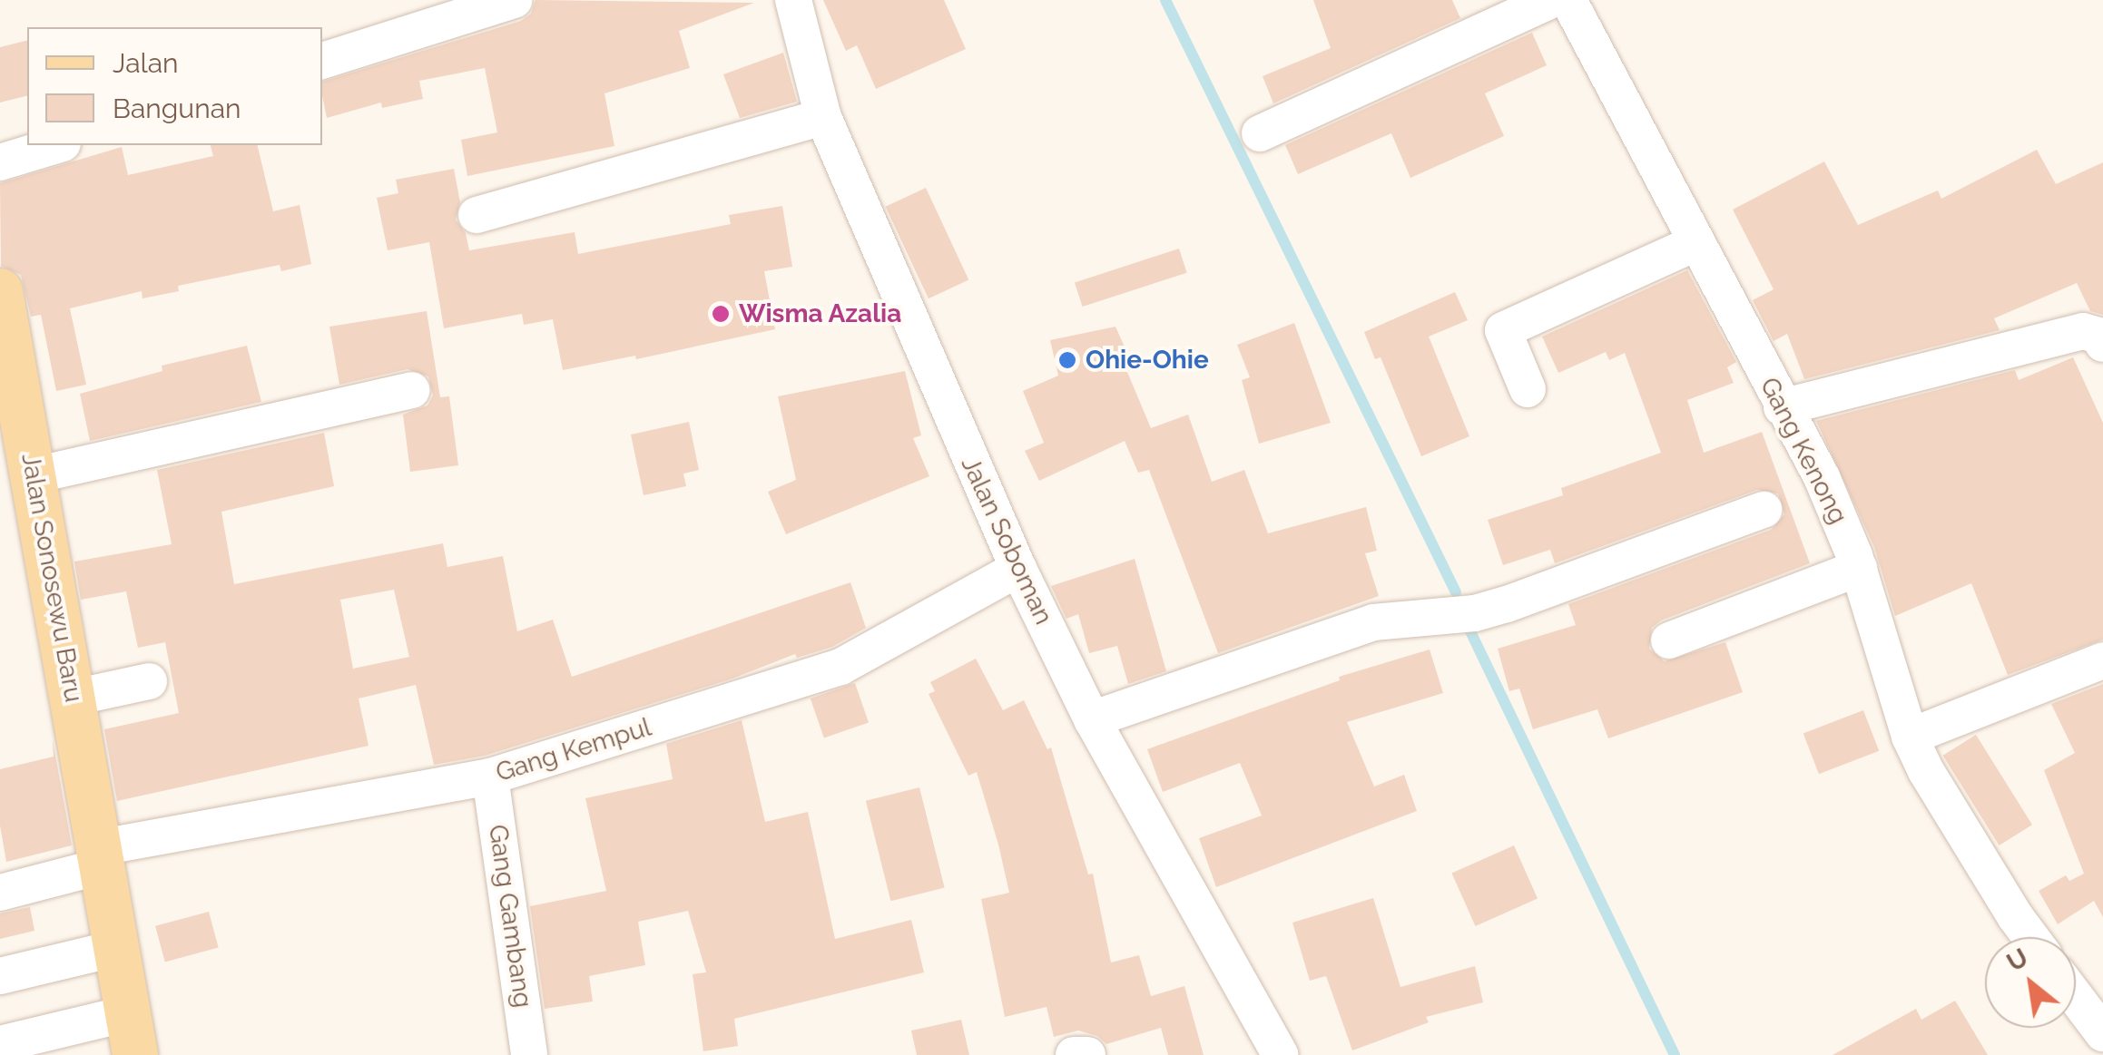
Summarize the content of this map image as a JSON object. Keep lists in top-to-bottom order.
{
  "streets": {
    "main road": ["Jalan Sonosewu Baru"],
    "street": [
      "Gang Kenong",
      "Jalan Soboman",
      "Gang Kempul",
      "Gang Gambang"
    ]
  },
  "crossings": [
    ["Jalan Soboman", "Gang Kempul"],
    ["Jalan Sonosewu Baru", "Gang Kempul"],
    ["Gang Kempul", "Gang Gambang"]
  ],
  "places": ["Wisma Azalia", "Ohie-Ohie"],
  "legend": ["Jalan", "Bangunan"],
  "north": "top left"
}
